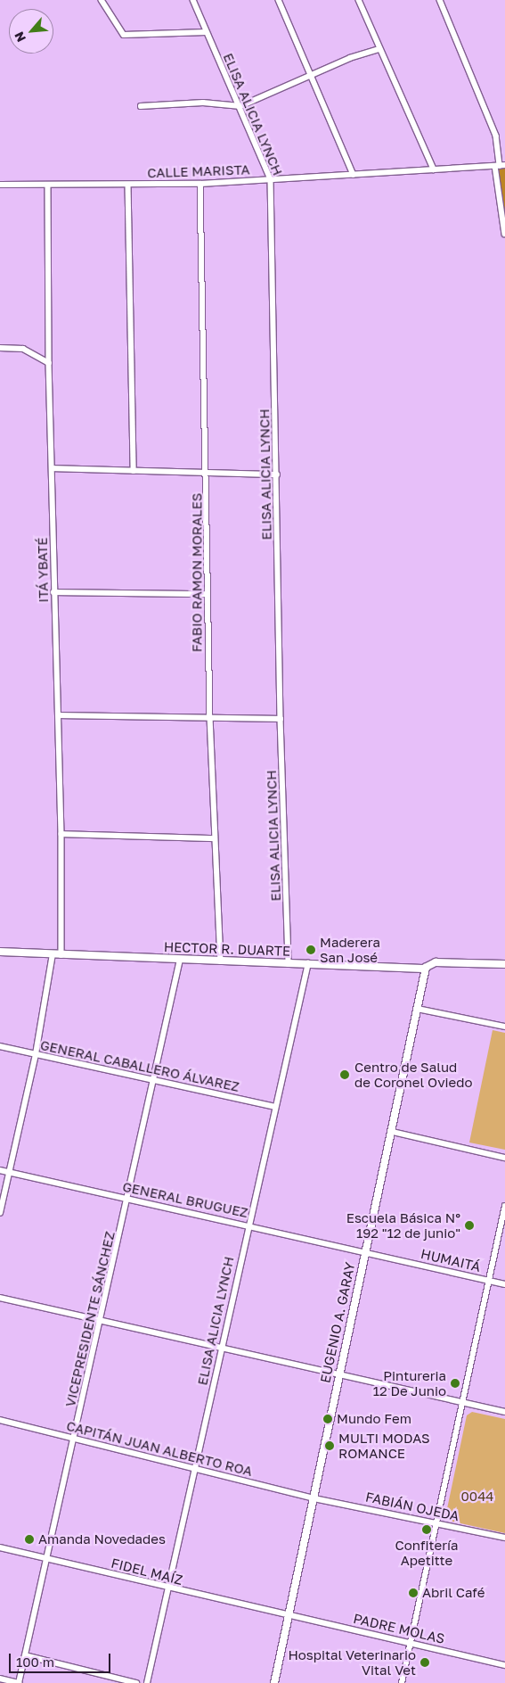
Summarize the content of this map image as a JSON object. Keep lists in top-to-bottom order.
{
  "streets": {
    "street": [
      "ELISA ALICIA LYNCH",
      "CALLE MARISTA",
      "ITÁ YBATÉ",
      "FABIO RAMON MORALES",
      "HECTOR R. DUARTE",
      "GENERAL CABALLERO ÁLVAREZ",
      "GENERAL BRUGUEZ",
      "HUMAITÁ",
      "VICEPRESIDENTE SÁNCHEZ",
      "EUGENIO A. GARAY",
      "CAPITÁN JUAN ALBERTO ROA",
      "FABIÁN OJEDA",
      "FIDEL MAÍZ",
      "PADRE MOLAS"
    ]
  },
  "crossings": [
    ["ELISA ALICIA LYNCH", "CALLE MARISTA"],
    ["ELISA ALICIA LYNCH", "HECTOR R. DUARTE"],
    ["ELISA ALICIA LYNCH", "GENERAL CABALLERO ÁLVAREZ"],
    ["ELISA ALICIA LYNCH", "GENERAL BRUGUEZ"],
    ["ELISA ALICIA LYNCH", "CAPITÁN JUAN ALBERTO ROA"],
    ["ELISA ALICIA LYNCH", "FIDEL MAÍZ"],
    ["CALLE MARISTA", "ITÁ YBATÉ"],
    ["CALLE MARISTA", "FABIO RAMON MORALES"],
    ["ITÁ YBATÉ", "HECTOR R. DUARTE"],
    ["FABIO RAMON MORALES", "HECTOR R. DUARTE"],
    ["HECTOR R. DUARTE", "VICEPRESIDENTE SÁNCHEZ"],
    ["HECTOR R. DUARTE", "EUGENIO A. GARAY"],
    ["GENERAL CABALLERO ÁLVAREZ", "VICEPRESIDENTE SÁNCHEZ"],
    ["GENERAL BRUGUEZ", "HUMAITÁ"],
    ["GENERAL BRUGUEZ", "VICEPRESIDENTE SÁNCHEZ"],
    ["GENERAL BRUGUEZ", "EUGENIO A. GARAY"],
    ["HUMAITÁ", "EUGENIO A. GARAY"],
    ["VICEPRESIDENTE SÁNCHEZ", "CAPITÁN JUAN ALBERTO ROA"],
    ["VICEPRESIDENTE SÁNCHEZ", "FIDEL MAÍZ"],
    ["EUGENIO A. GARAY", "CAPITÁN JUAN ALBERTO ROA"],
    ["EUGENIO A. GARAY", "FABIÁN OJEDA"],
    ["EUGENIO A. GARAY", "FIDEL MAÍZ"],
    ["EUGENIO A. GARAY", "PADRE MOLAS"],
    ["CAPITÁN JUAN ALBERTO ROA", "FABIÁN OJEDA"],
    ["FIDEL MAÍZ", "PADRE MOLAS"]
  ],
  "parks": ["0044"],
  "places": [
    "Maderera San José",
    "Centro de Salud de Coronel Oviedo",
    "Escuela Básica N° 192 \"12 de junio\"",
    "Pintureria 12 De Junio",
    "Mundo Fem",
    "MULTI MODAS ROMANCE",
    "Confitería Apetitte",
    "Amanda Novedades",
    "Abril Café",
    "Hospital Veterinario Vital Vet"
  ],
  "scale_bar": "100 m",
  "north": "bottom left"
}
